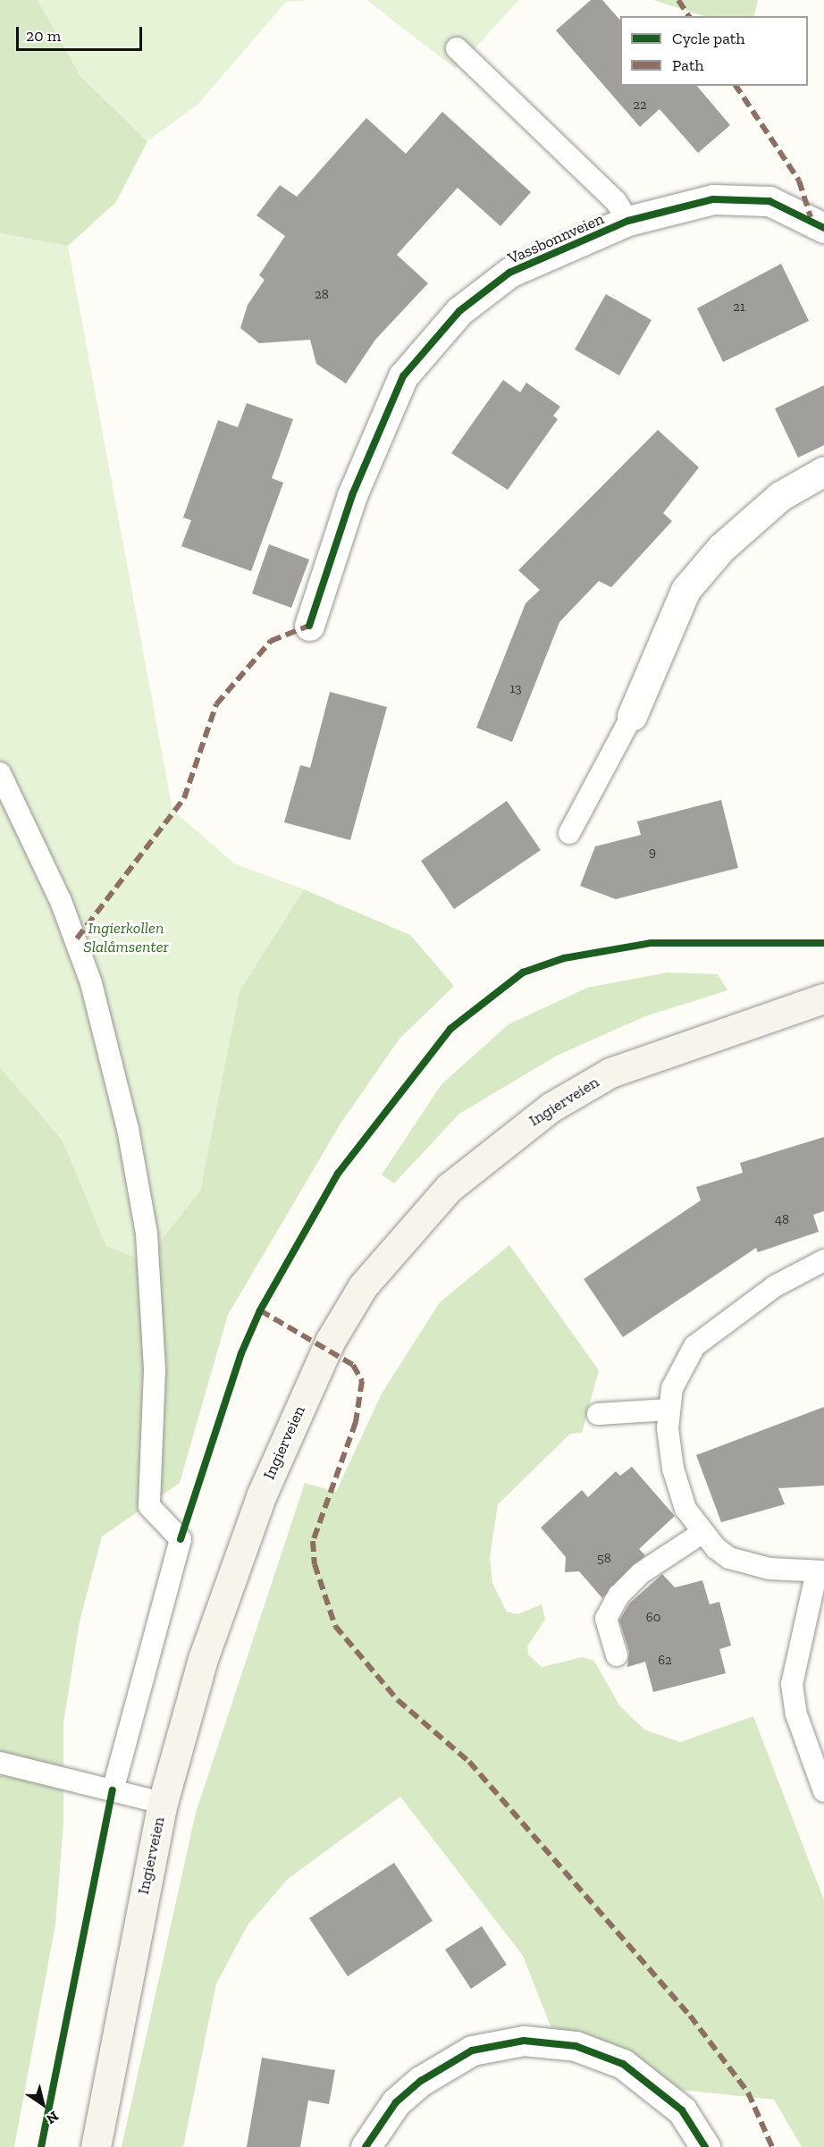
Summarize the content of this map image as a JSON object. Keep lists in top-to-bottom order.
{
  "streets": {
    "main road": ["Ingierveien"],
    "street": ["Vassbonnveien"]
  },
  "parks": ["Ingierkollen Slalåmsenter"],
  "house_numbers": [
    "22",
    "28",
    "21",
    "13",
    "9",
    "48",
    "58",
    "60",
    "62"
  ],
  "legend": ["Cycle path", "Path"],
  "scale_bar": "20 m",
  "north": "bottom right"
}
